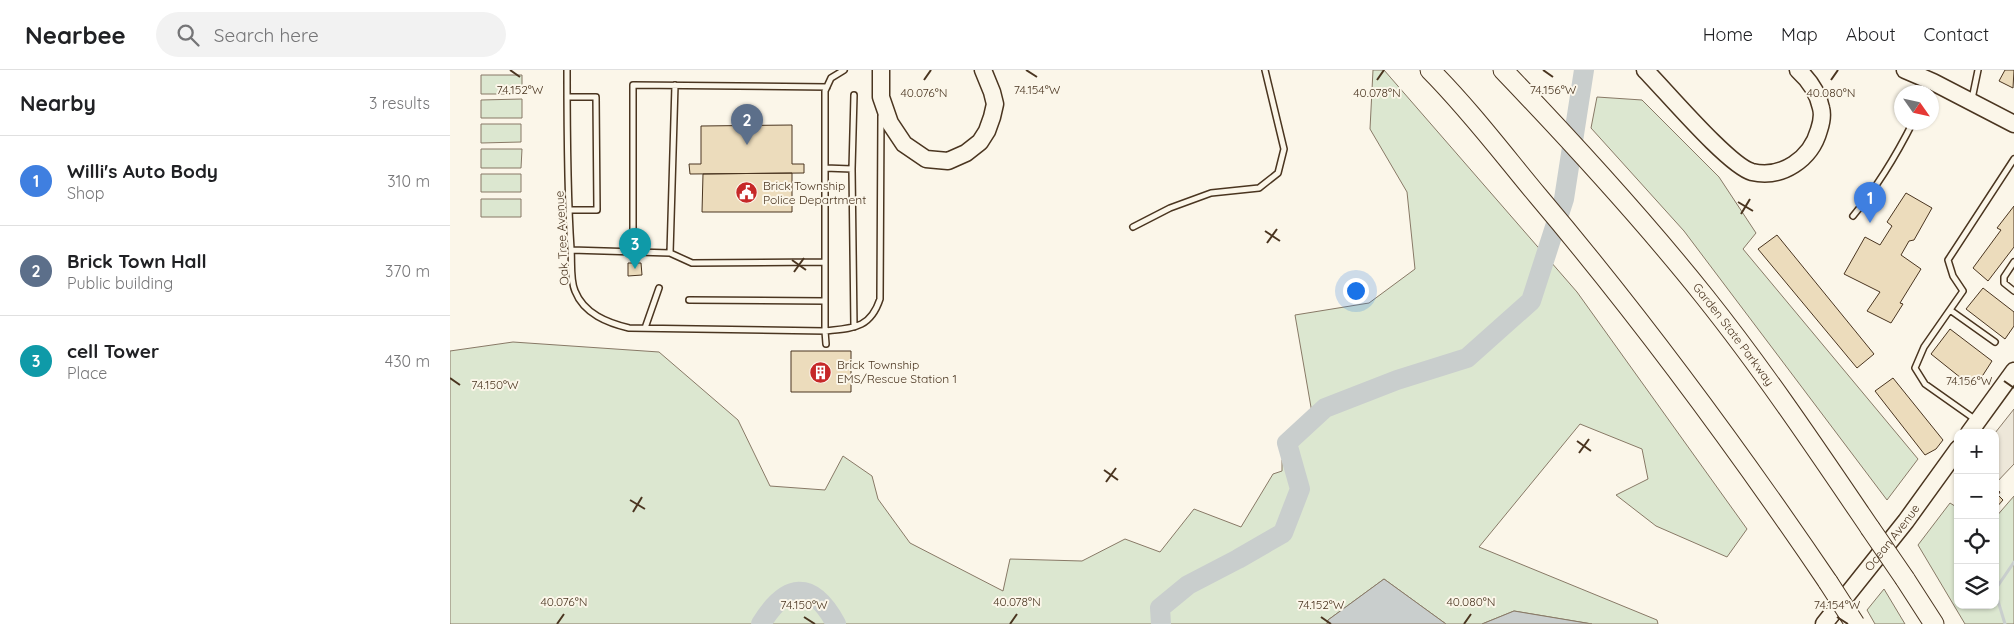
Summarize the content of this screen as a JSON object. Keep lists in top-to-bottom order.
{
  "streets": {
    "highway": ["Garden State Parkway"],
    "main road": ["Ocean Avenue"],
    "lane": ["Oak Tree Avenue"]
  },
  "places": {
    "public building": ["Brick Township Police Department"],
    "building": ["Brick Township EMS/Rescue Station 1"]
  },
  "north": "bottom right",
  "page": {
    "header": "Nearbee",
    "search": "Search here",
    "nav": [
      "Home",
      "Map",
      "About",
      "Contact"
    ],
    "heading": ["Nearby", "3 results"],
    "pins": ["2", "1", "3"],
    "list": [
      {
        "mark": "1",
        "name": "Willi's Auto Body",
        "note": "Shop",
        "value": "310 m"
      },
      {
        "mark": "2",
        "name": "Brick Town Hall",
        "note": "Public building",
        "value": "370 m"
      },
      {
        "mark": "3",
        "name": "cell Tower",
        "note": "Place",
        "value": "430 m"
      }
    ],
    "map_buttons": ["+", "−"]
  },
  "coordinates": [
    "74.152°W",
    "74.154°W",
    "74.156°W",
    "40.080°N",
    "40.076°N",
    "40.078°N",
    "74.150°W"
  ]
}
